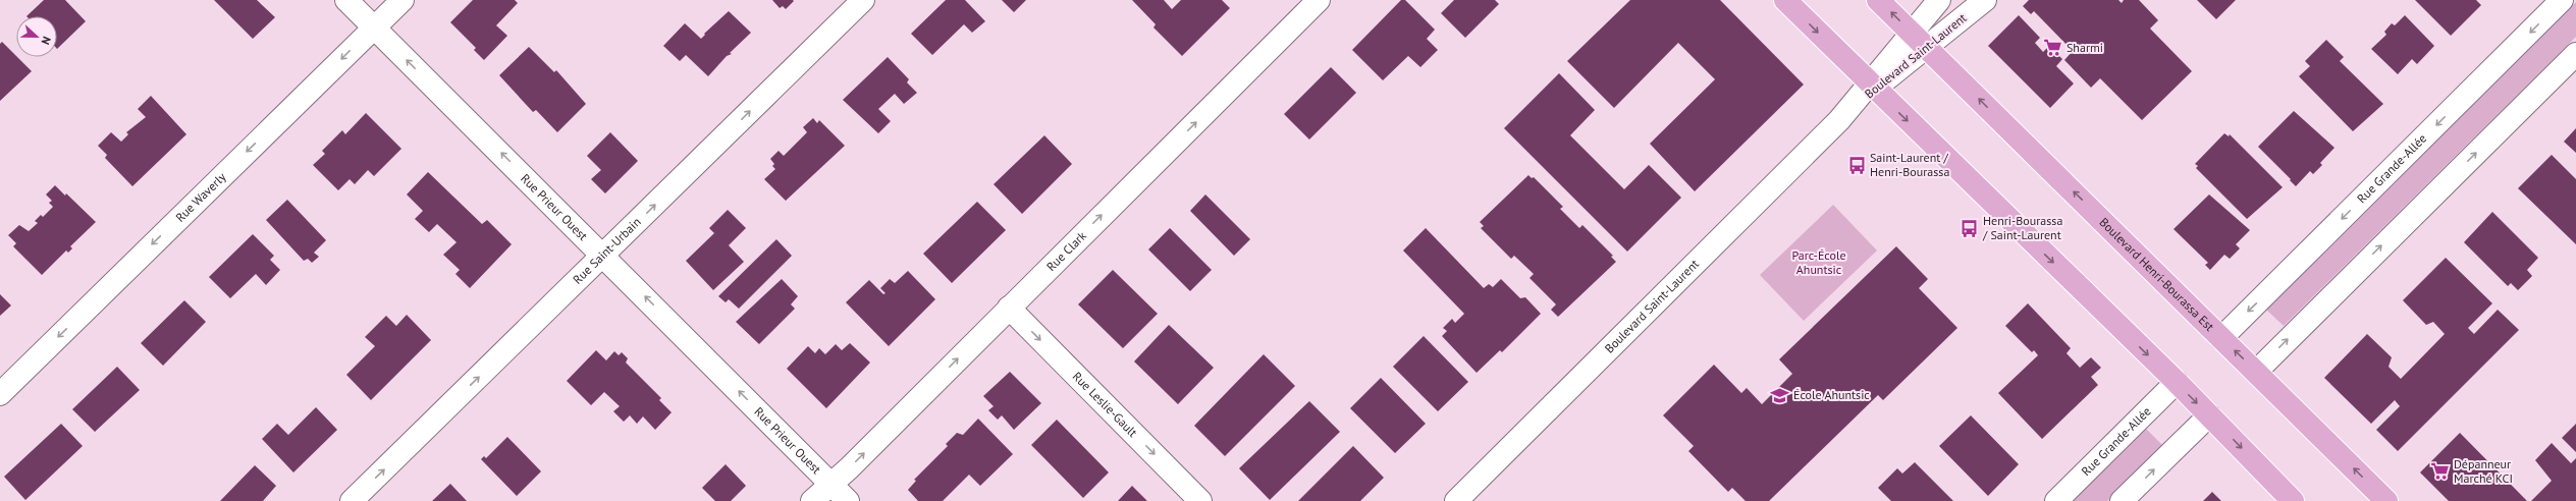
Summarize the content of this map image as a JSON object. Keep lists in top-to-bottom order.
{
  "streets": {
    "main road": ["Boulevard Henri-Bourassa Est"],
    "street": [
      "Boulevard Saint-Laurent",
      "Rue Grande-Allée",
      "Rue Waverly",
      "Rue Prieur Ouest",
      "Rue Saint-Urbain",
      "Rue Clark",
      "Rue Leslie-Gault"
    ]
  },
  "crossings": [
    ["Boulevard Saint-Laurent", "Boulevard Henri-Bourassa Est"],
    ["Rue Grande-Allée", "Boulevard Henri-Bourassa Est"],
    ["Rue Waverly", "Rue Prieur Ouest"],
    ["Rue Prieur Ouest", "Rue Saint-Urbain"],
    ["Rue Prieur Ouest", "Rue Clark"],
    ["Rue Clark", "Rue Leslie-Gault"]
  ],
  "one_way": [
    "Rue Waverly",
    "Rue Prieur Ouest",
    "Rue Saint-Urbain",
    "Rue Clark",
    "Rue Leslie-Gault"
  ],
  "parks": ["Parc-École Ahuntsic"],
  "places": {
    "supermarket": ["Sharmi", "Dépanneur Marché KCI"],
    "bus stop": ["Saint-Laurent / Henri-Bourassa", "Henri-Bourassa / Saint-Laurent"],
    "school or university": ["École Ahuntsic"]
  },
  "north": "right"
}
